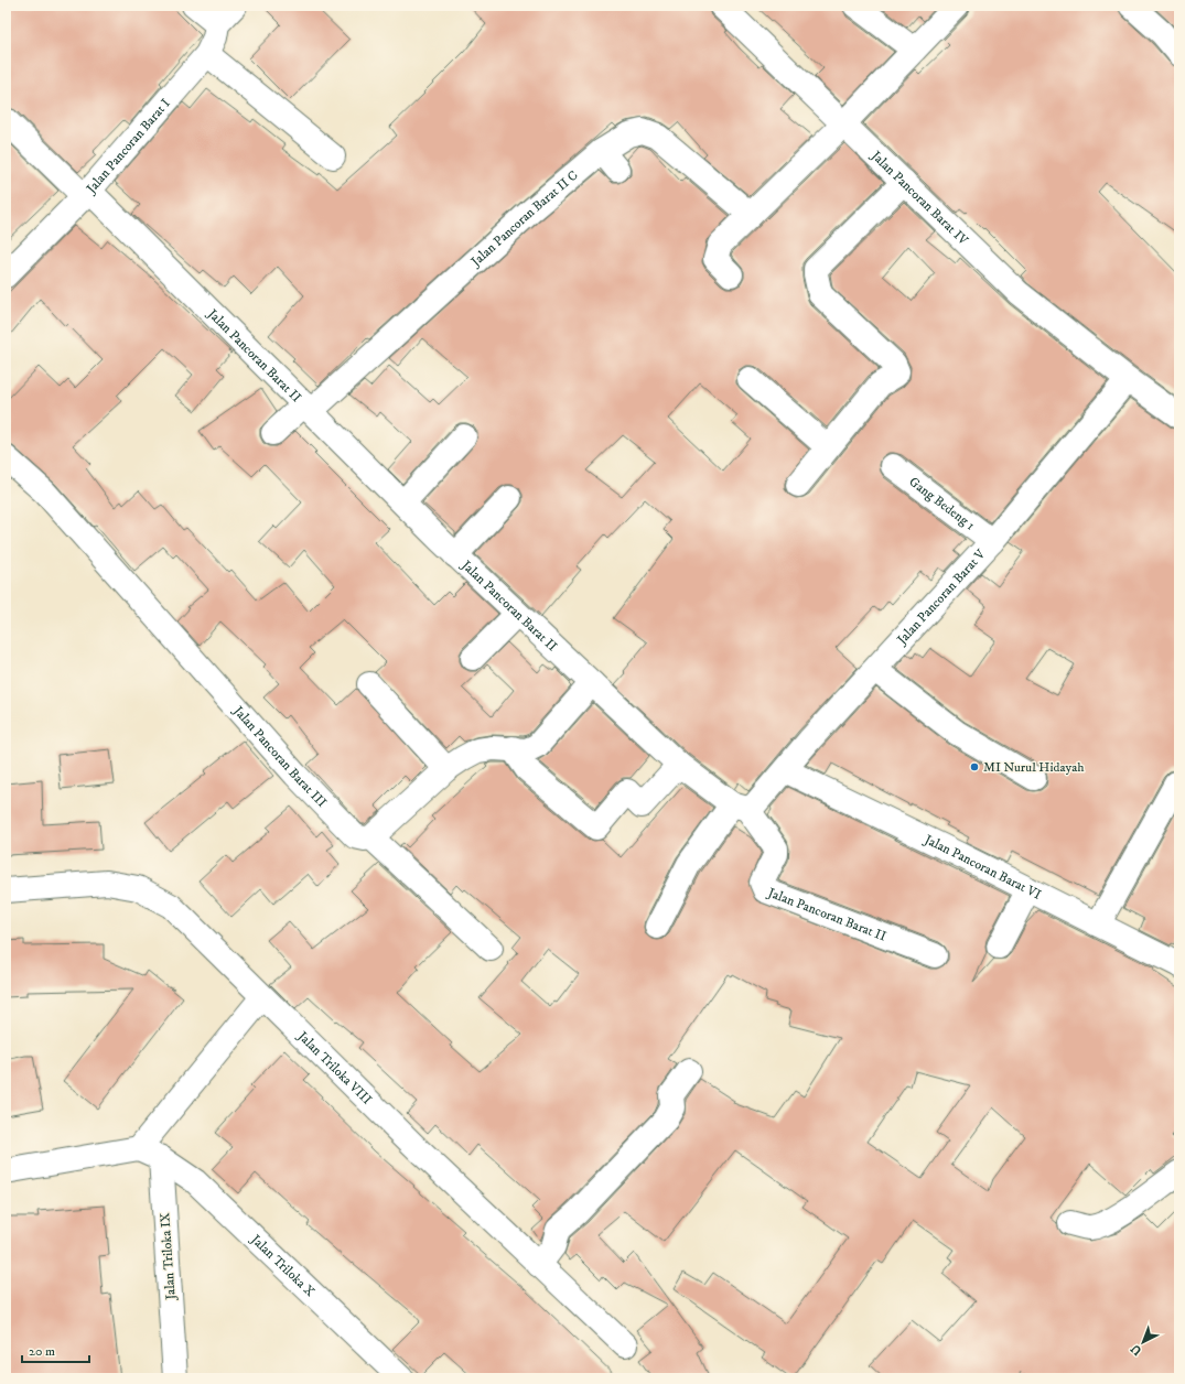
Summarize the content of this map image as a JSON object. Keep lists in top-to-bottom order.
{
  "streets": {
    "street": [
      "Jalan Pancoran Barat I",
      "Jalan Pancoran Barat IV",
      "Jalan Pancoran Barat II C",
      "Jalan Pancoran Barat II",
      "Gang Bedeng 1",
      "Jalan Pancoran Barat V",
      "Jalan Pancoran Barat III",
      "Jalan Pancoran Barat VI",
      "Jalan Triloka VIII",
      "Jalan Triloka IX",
      "Jalan Triloka X"
    ]
  },
  "crossings": [
    ["Jalan Pancoran Barat I", "Jalan Pancoran Barat II"],
    ["Jalan Pancoran Barat IV", "Jalan Pancoran Barat V"],
    ["Jalan Pancoran Barat II C", "Jalan Pancoran Barat II"],
    ["Jalan Pancoran Barat II", "Jalan Pancoran Barat V"],
    ["Gang Bedeng 1", "Jalan Pancoran Barat V"],
    ["Jalan Pancoran Barat V", "Jalan Pancoran Barat VI"],
    ["Jalan Triloka IX", "Jalan Triloka X"]
  ],
  "places": ["MI Nurul Hidayah"],
  "scale_bar": "20 m",
  "north": "bottom left"
}
